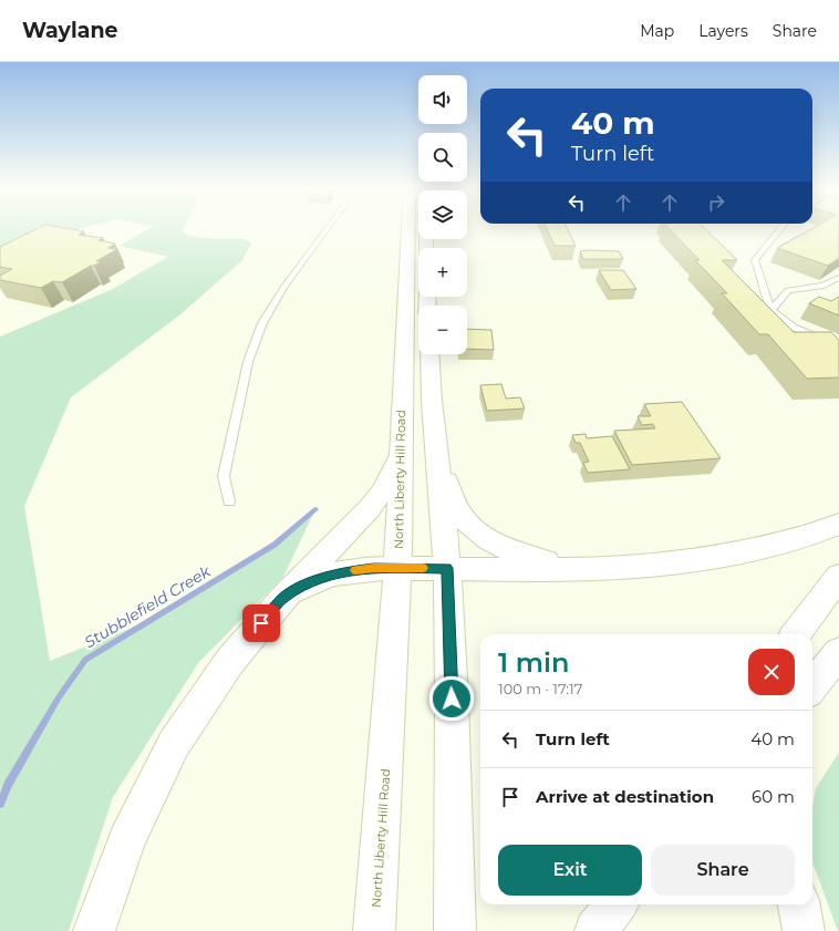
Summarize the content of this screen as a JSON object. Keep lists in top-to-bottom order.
{
  "streets": {
    "main road": ["North Liberty Hill Road"]
  },
  "water": ["Stubblefield Creek"],
  "page": {
    "header": "Waylane",
    "nav": ["Map", "Layers", "Share"],
    "map_buttons": ["+", "−"],
    "turn": ["40 m", "Turn left"],
    "heading": ["1 min", "100 m · 17:17"],
    "list": [
      {
        "name": "Turn left",
        "value": "40 m"
      },
      {
        "name": "Arrive at destination",
        "value": "60 m"
      }
    ],
    "buttons": ["Exit", "Share"]
  }
}
